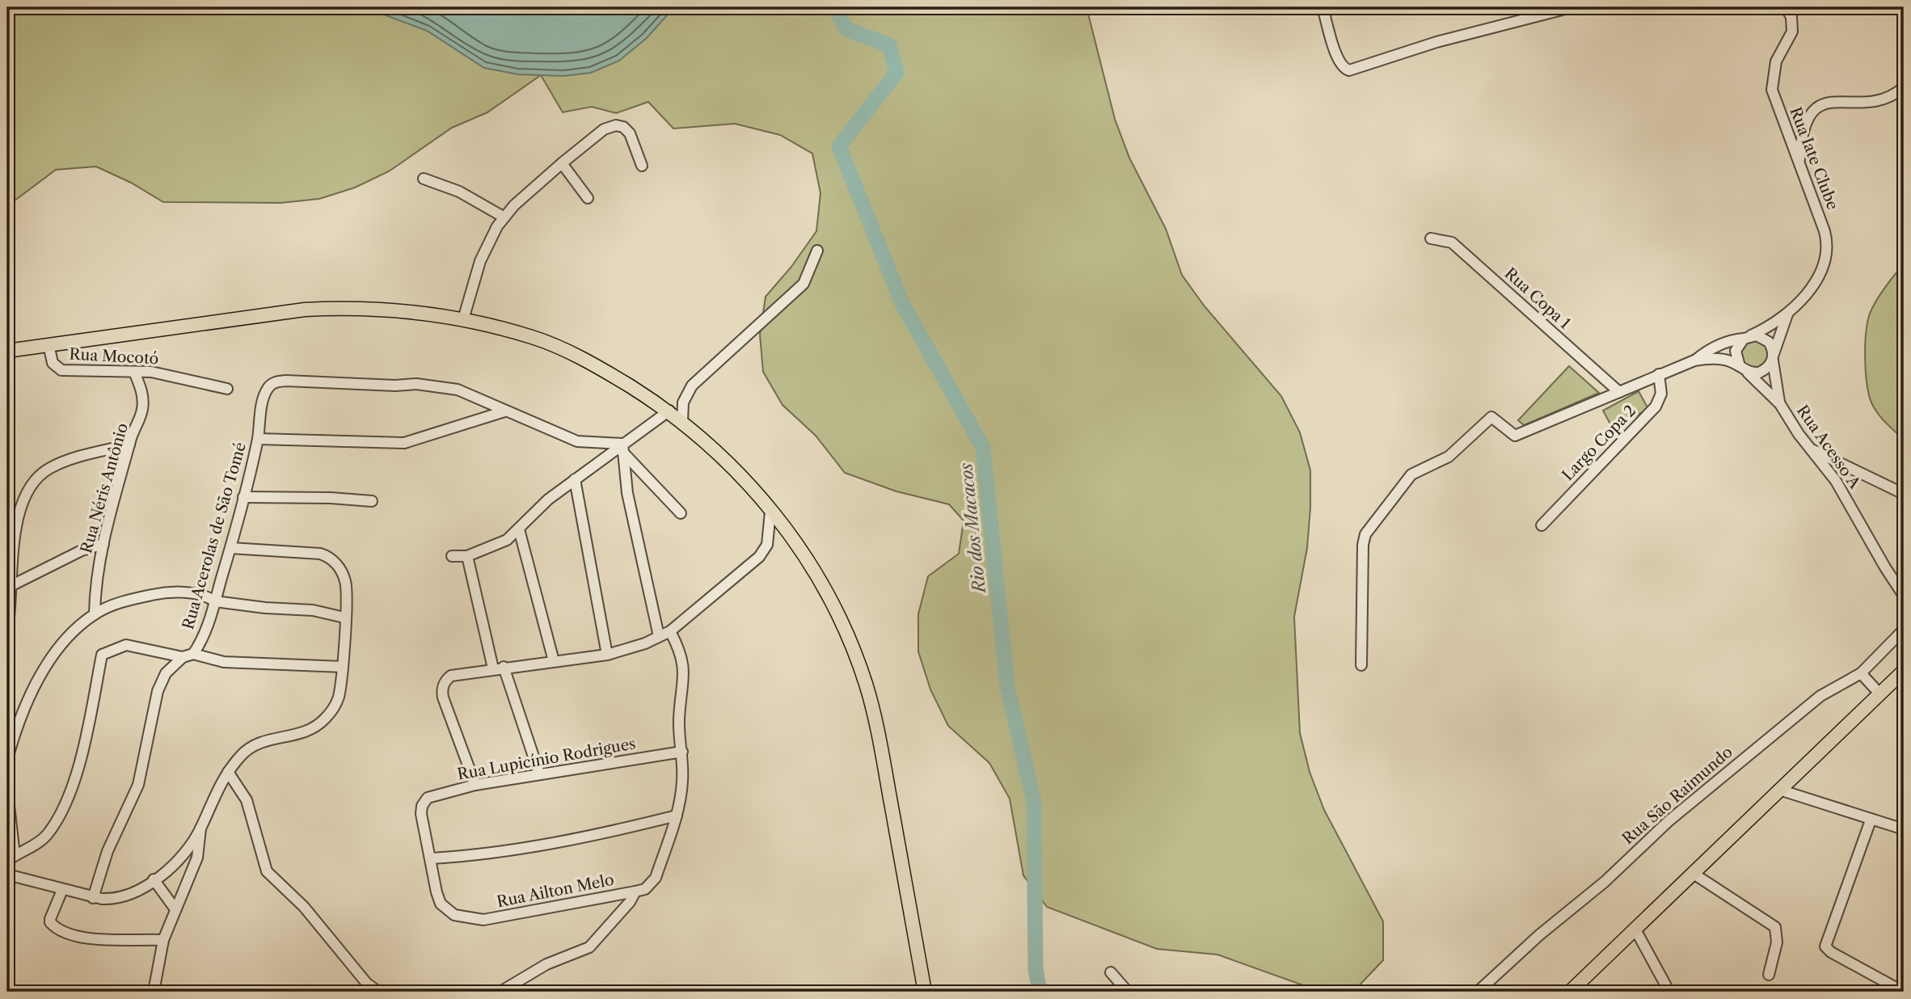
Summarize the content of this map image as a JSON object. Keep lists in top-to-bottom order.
{
  "streets": {
    "street": [
      "Rua Iate Clube",
      "Rua Copa 1",
      "Rua Mocotó",
      "Largo Copa 2",
      "Rua Acesso A",
      "Rua Néris Antônio",
      "Rua Acerolas de São Tomé",
      "Rua Lupicínio Rodrigues",
      "Rua São Raimundo",
      "Rua Ailton Melo"
    ]
  },
  "crossings": [
    ["Rua Mocotó", "Rua Néris Antônio"],
    ["Rua Lupicínio Rodrigues", "Rua Ailton Melo"]
  ],
  "water": ["Rio dos Macacos"]
}
